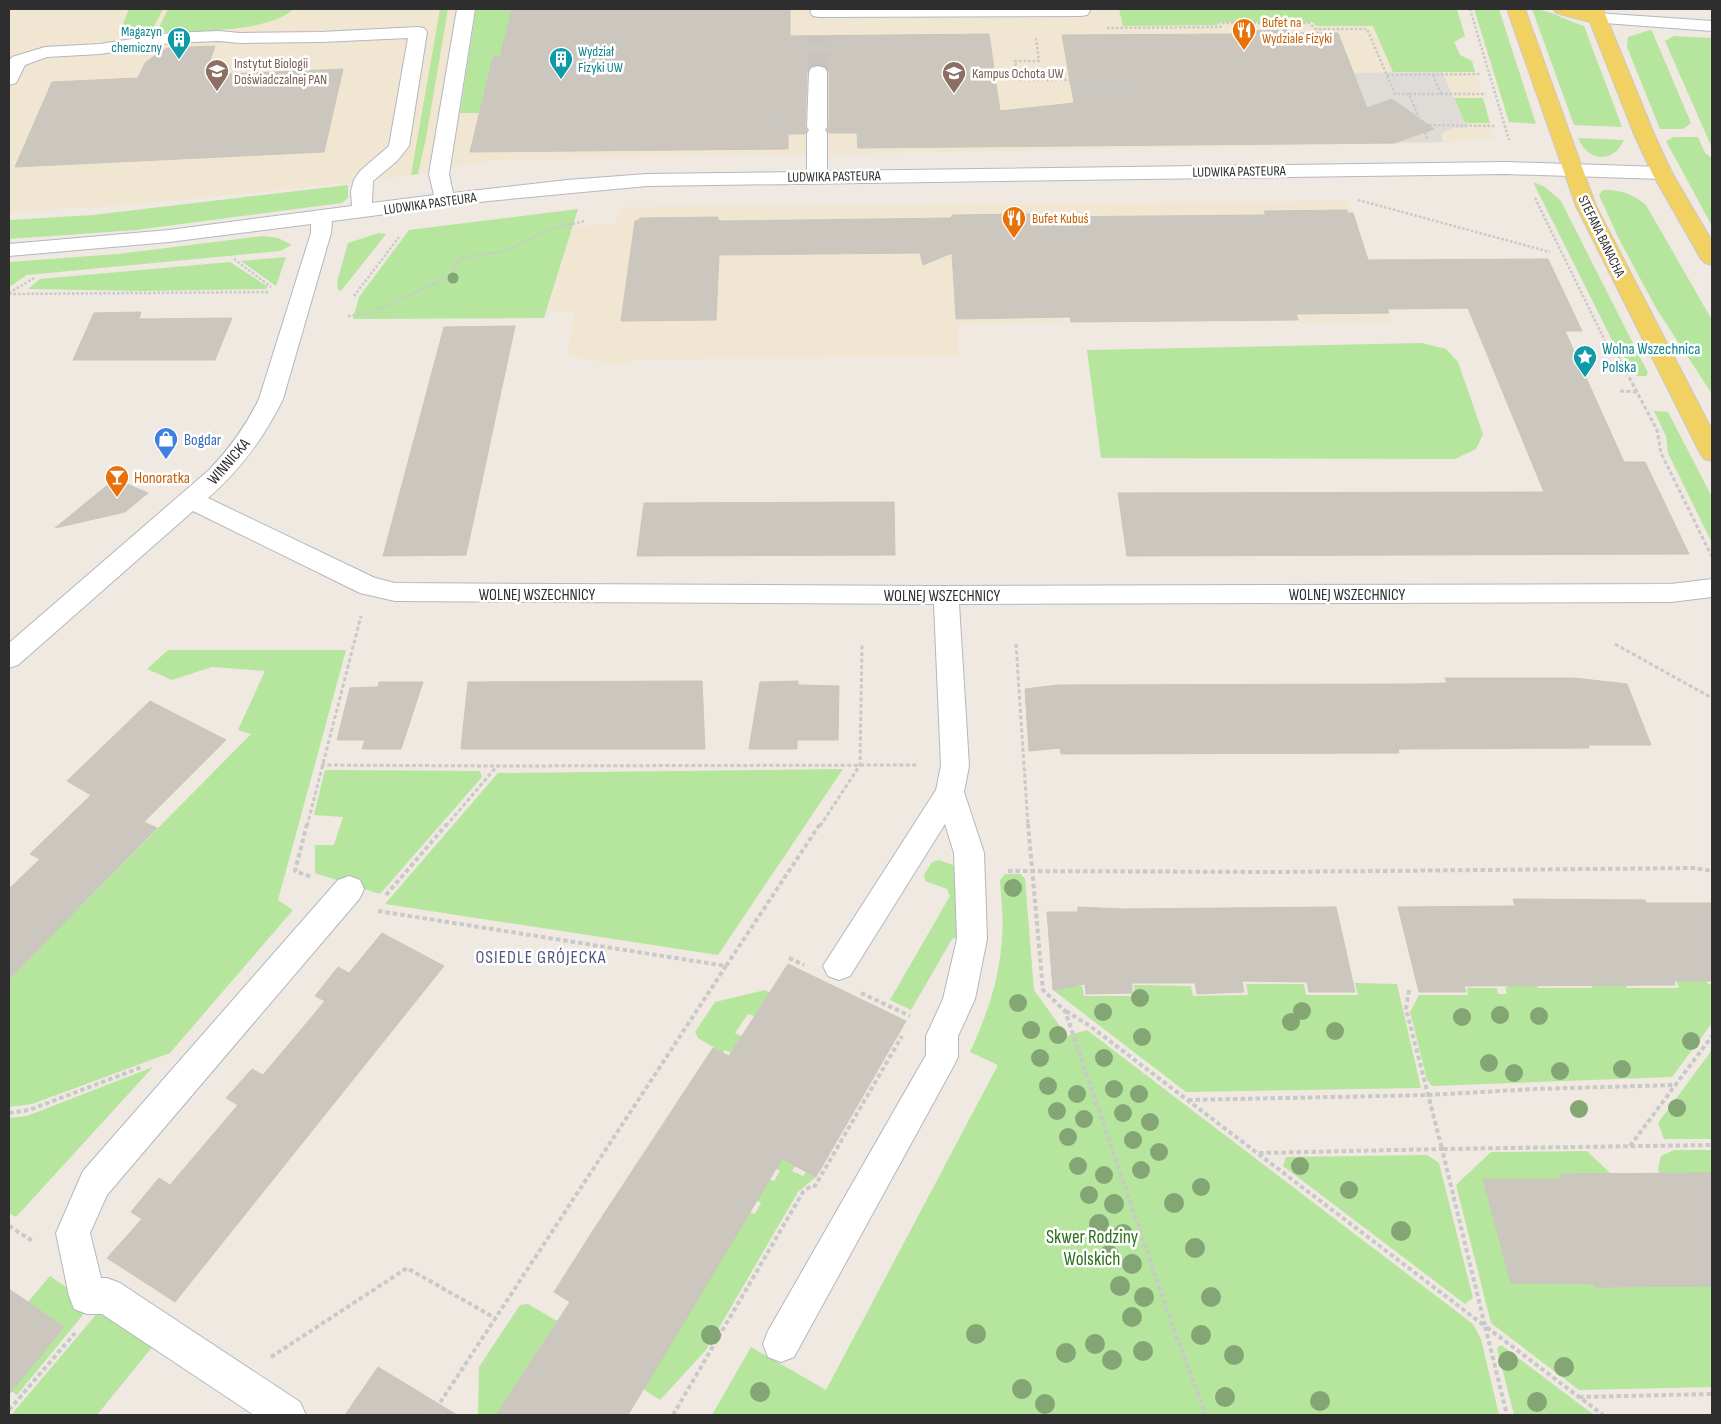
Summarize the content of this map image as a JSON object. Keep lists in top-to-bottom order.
{
  "streets": {
    "main road": ["STEFANA BANACHA"],
    "street": ["LUDWIKA PASTEURA", "WINNICKA", "WOLNEJ WSZECHNICY"]
  },
  "crossings": [
    ["LUDWIKA PASTEURA", "STEFANA BANACHA"],
    ["LUDWIKA PASTEURA", "WINNICKA"],
    ["WINNICKA", "WOLNEJ WSZECHNICY"]
  ],
  "districts": ["OSIEDLE GRÓJECKA"],
  "parks": ["Skwer Rodziny Wolskich"],
  "places": {
    "restaurant": ["Bufet na Wydziale Fizyki", "Bufet Kubuś"],
    "building": ["Magazyn chemiczny", "Wydział Fizyki UW"],
    "school or university": ["Instytut Biologii Doświadczalnej PAN", "Kampus Ochota UW"],
    "place": ["Wolna Wszechnica Polska"],
    "shop": ["Bogdar"],
    "bar": ["Honoratka"]
  }
}
